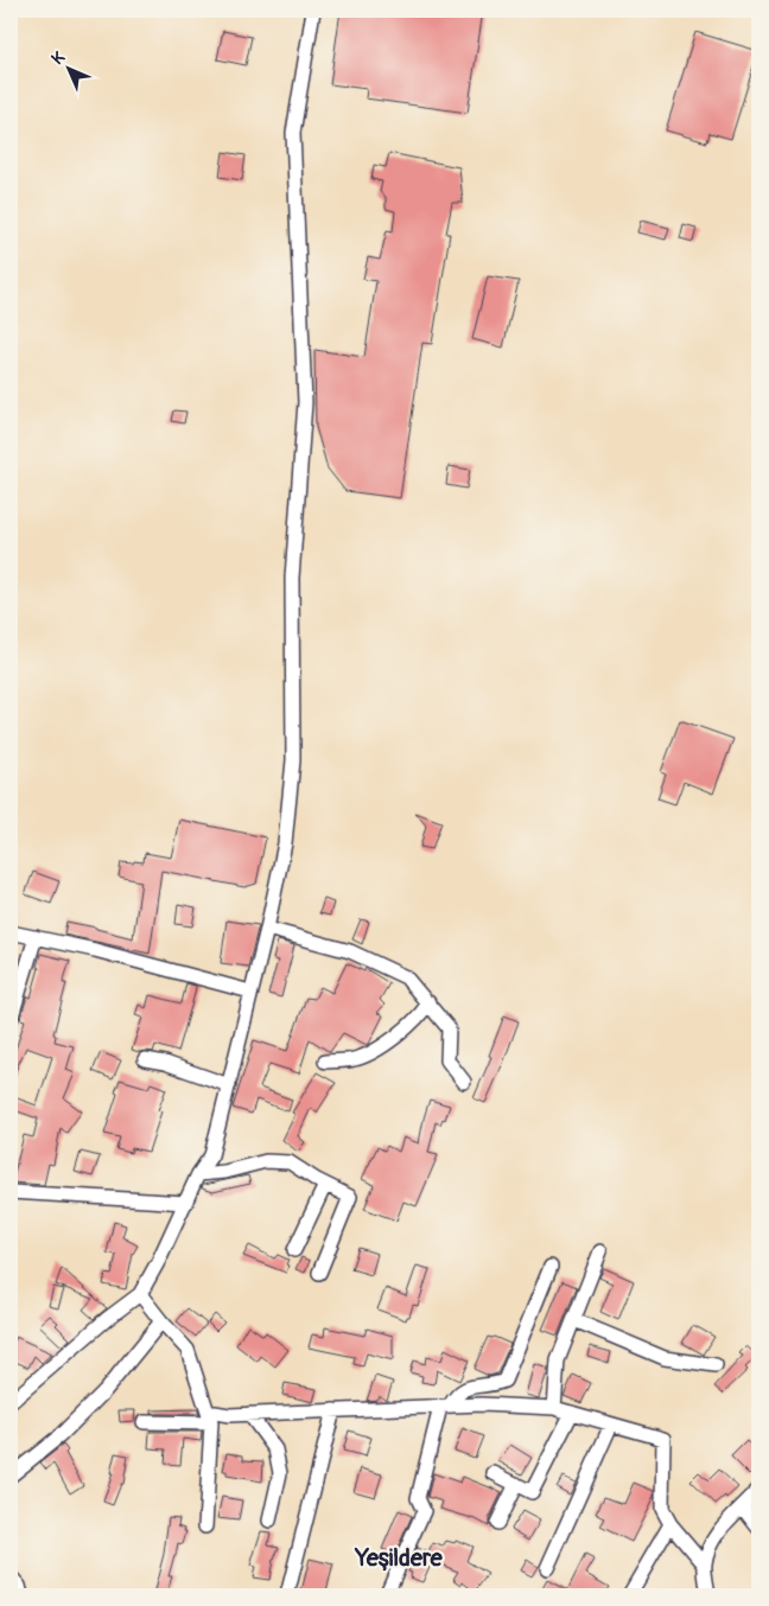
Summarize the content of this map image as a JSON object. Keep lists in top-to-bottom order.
{
  "districts": ["Yeşildere"],
  "north": "top left"
}
